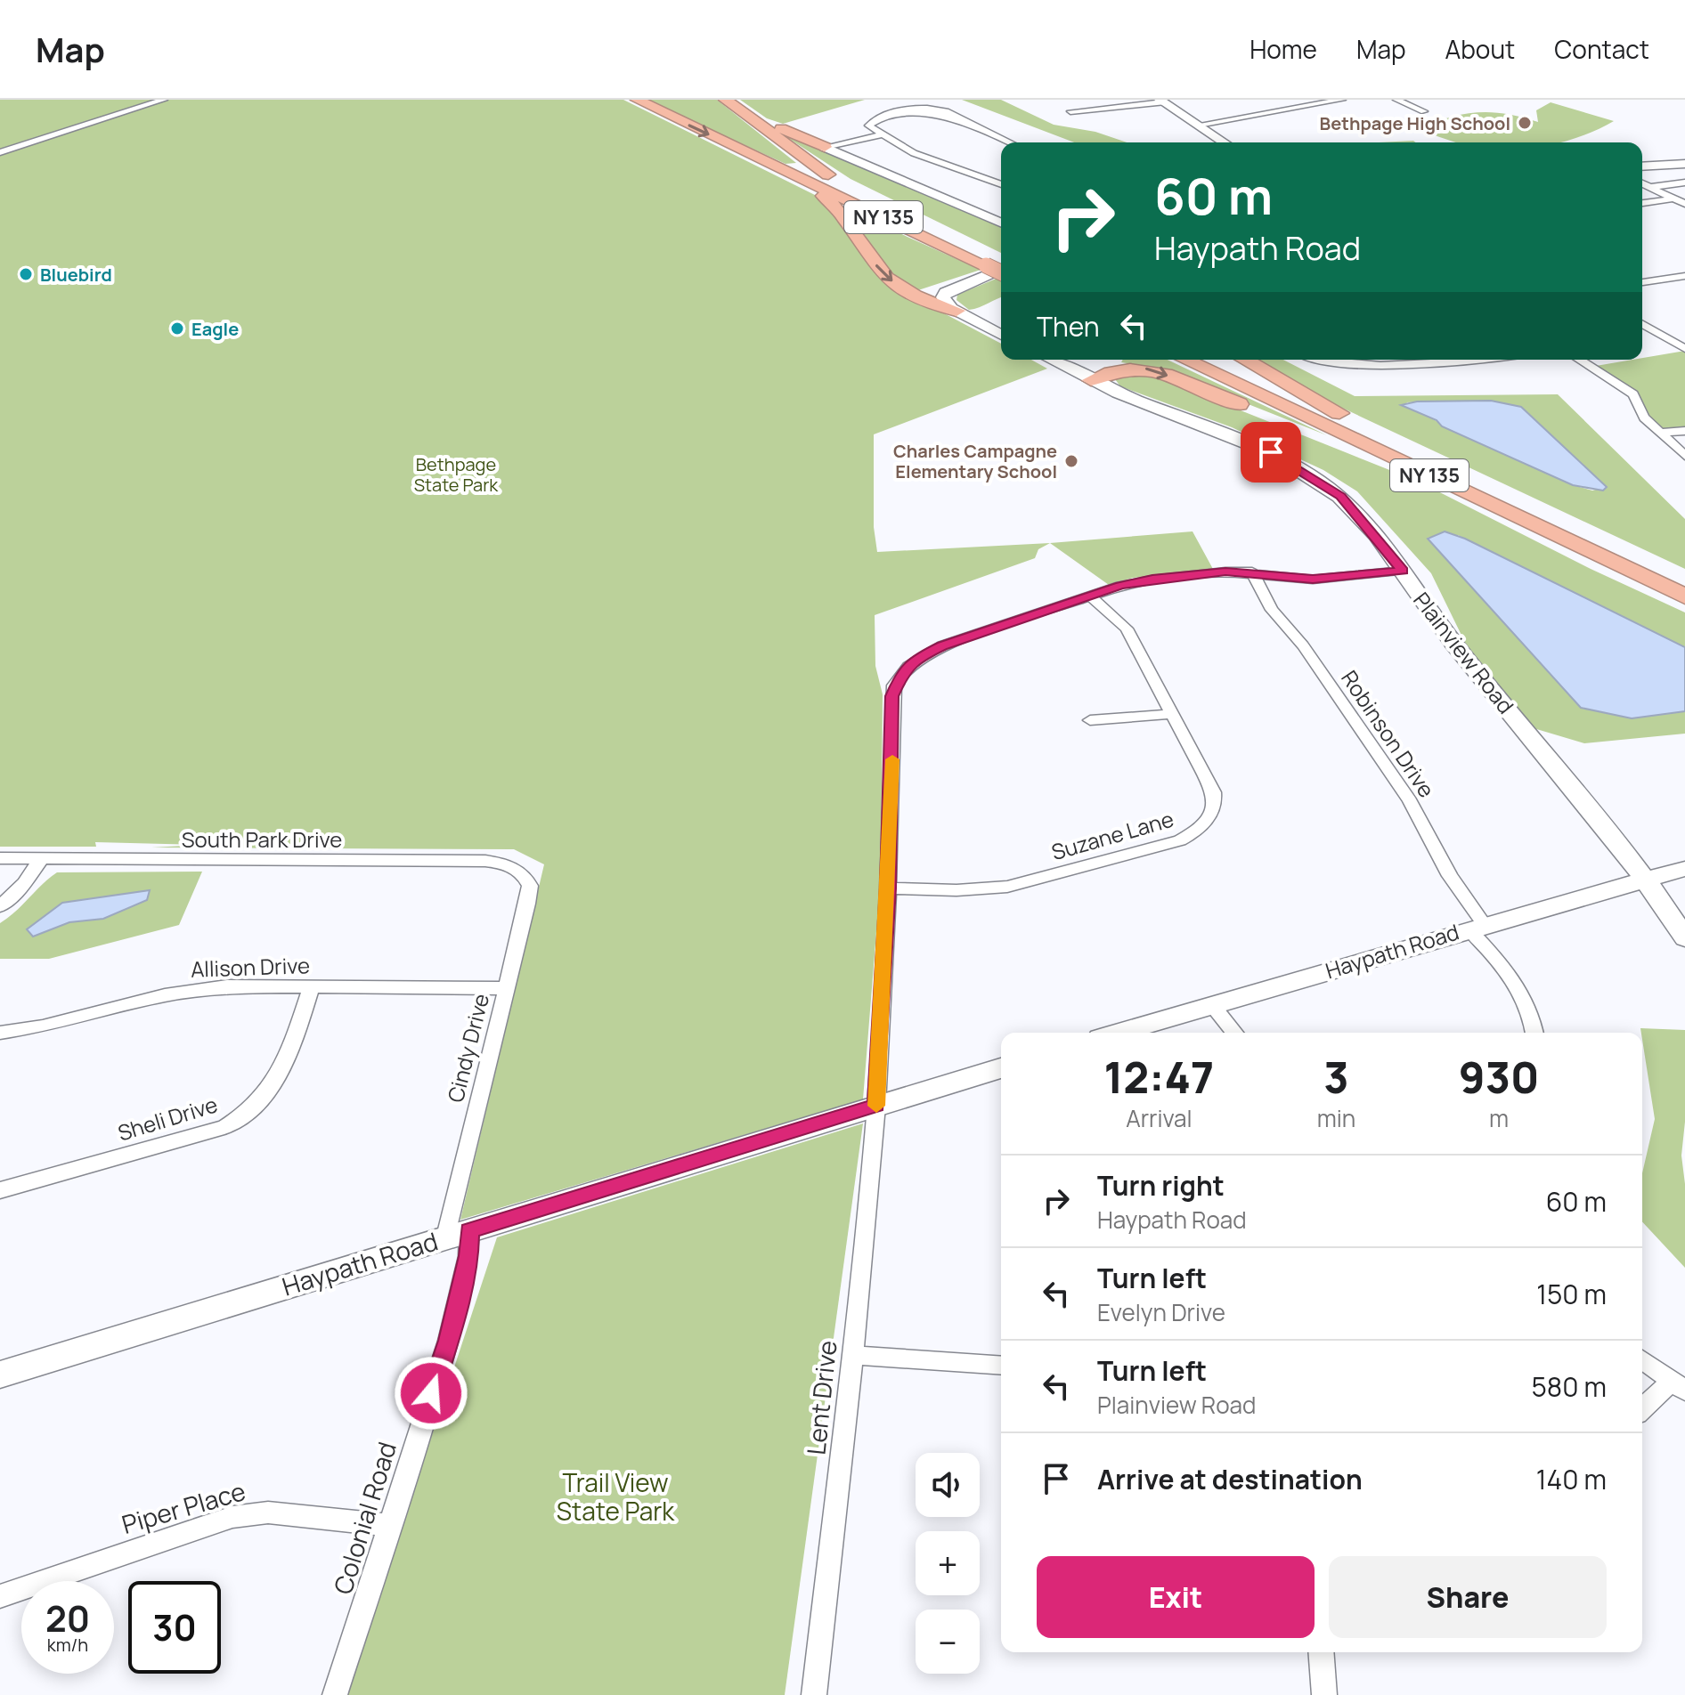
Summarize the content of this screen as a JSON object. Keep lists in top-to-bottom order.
{
  "streets": {
    "highway": ["NY 135"],
    "main road": ["Plainview Road", "Haypath Road"],
    "street": [
      "Robinson Drive",
      "Suzane Lane",
      "South Park Drive",
      "Allison Drive",
      "Cindy Drive",
      "Sheli Drive",
      "Lent Drive",
      "Piper Place",
      "Colonial Road"
    ]
  },
  "crossings": [
    ["Plainview Road", "Haypath Road"],
    ["Plainview Road", "Lent Drive"],
    ["Robinson Drive", "Haypath Road"],
    ["Robinson Drive", "Lent Drive"],
    ["Suzane Lane", "Lent Drive"],
    ["South Park Drive", "Cindy Drive"],
    ["Haypath Road", "Cindy Drive"],
    ["Haypath Road", "Lent Drive"],
    ["Haypath Road", "Colonial Road"],
    ["Allison Drive", "Cindy Drive"],
    ["Allison Drive", "Sheli Drive"],
    ["Cindy Drive", "Colonial Road"],
    ["Piper Place", "Colonial Road"]
  ],
  "parks": ["Bethpage State Park", "Trail View State Park"],
  "places": [
    "Bethpage High School",
    "Bluebird",
    "Eagle",
    "Charles Campagne Elementary School"
  ],
  "page": {
    "header": "Map",
    "nav": [
      "Home",
      "Map",
      "About",
      "Contact"
    ],
    "turn": ["60 m", "Haypath Road"],
    "then": "Then",
    "eta": [
      "12:47",
      "Arrival",
      "3",
      "min",
      "930",
      "m"
    ],
    "list": [
      {
        "name": "Turn right",
        "note": "Haypath Road",
        "value": "60 m"
      },
      {
        "name": "Turn left",
        "note": "Evelyn Drive",
        "value": "150 m"
      },
      {
        "name": "Turn left",
        "note": "Plainview Road",
        "value": "580 m"
      },
      {
        "name": "Arrive at destination",
        "value": "140 m"
      }
    ],
    "map_buttons": ["+", "−"],
    "buttons": ["Exit", "Share"],
    "speed": "20 km/h",
    "limit": "30"
  }
}
